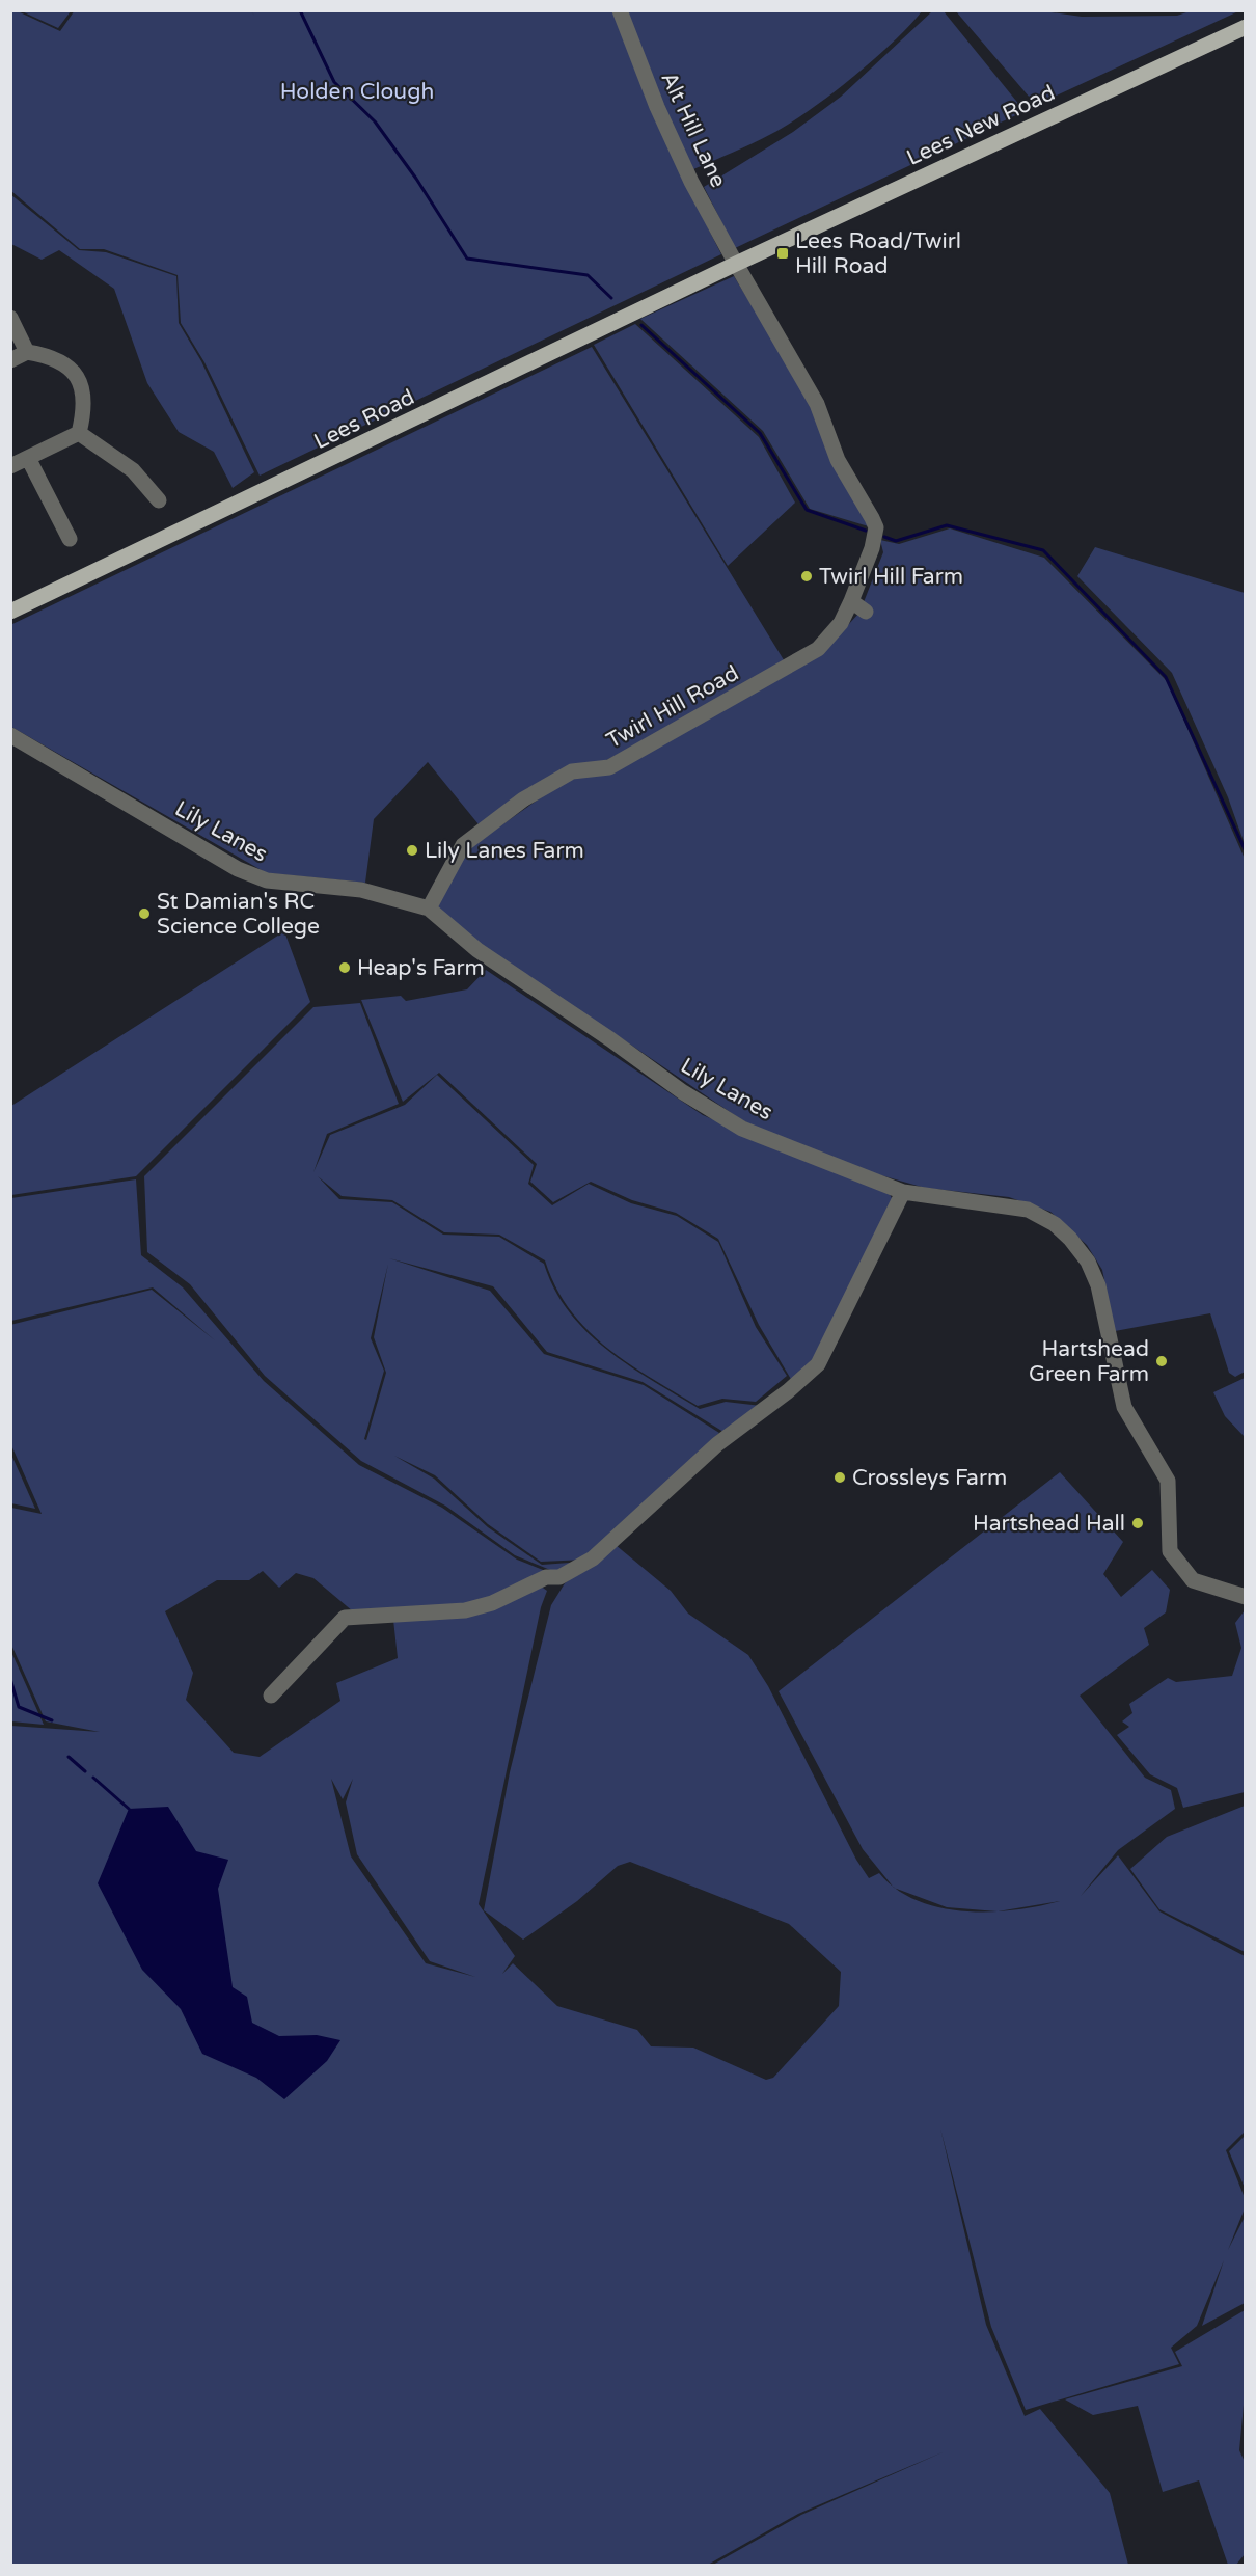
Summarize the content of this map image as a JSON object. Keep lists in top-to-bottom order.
{
  "streets": {
    "main road": ["Lees New Road", "Lees Road"],
    "street": ["Alt Hill Lane", "Twirl Hill Road", "Lily Lanes"]
  },
  "crossings": [
    ["Lees New Road", "Alt Hill Lane"],
    ["Lees New Road", "Lees Road"],
    ["Lees New Road", "Twirl Hill Road"],
    ["Alt Hill Lane", "Lees Road"],
    ["Alt Hill Lane", "Twirl Hill Road"],
    ["Lees Road", "Twirl Hill Road"],
    ["Twirl Hill Road", "Lily Lanes"]
  ],
  "parks": ["Holden Clough"],
  "places": {
    "transit": ["Lees Road/Twirl Hill Road"],
    "other": [
      "Twirl Hill Farm",
      "Lily Lanes Farm",
      "St Damian's RC Science College",
      "Heap's Farm",
      "Hartshead Green Farm",
      "Crossleys Farm",
      "Hartshead Hall"
    ]
  }
}
